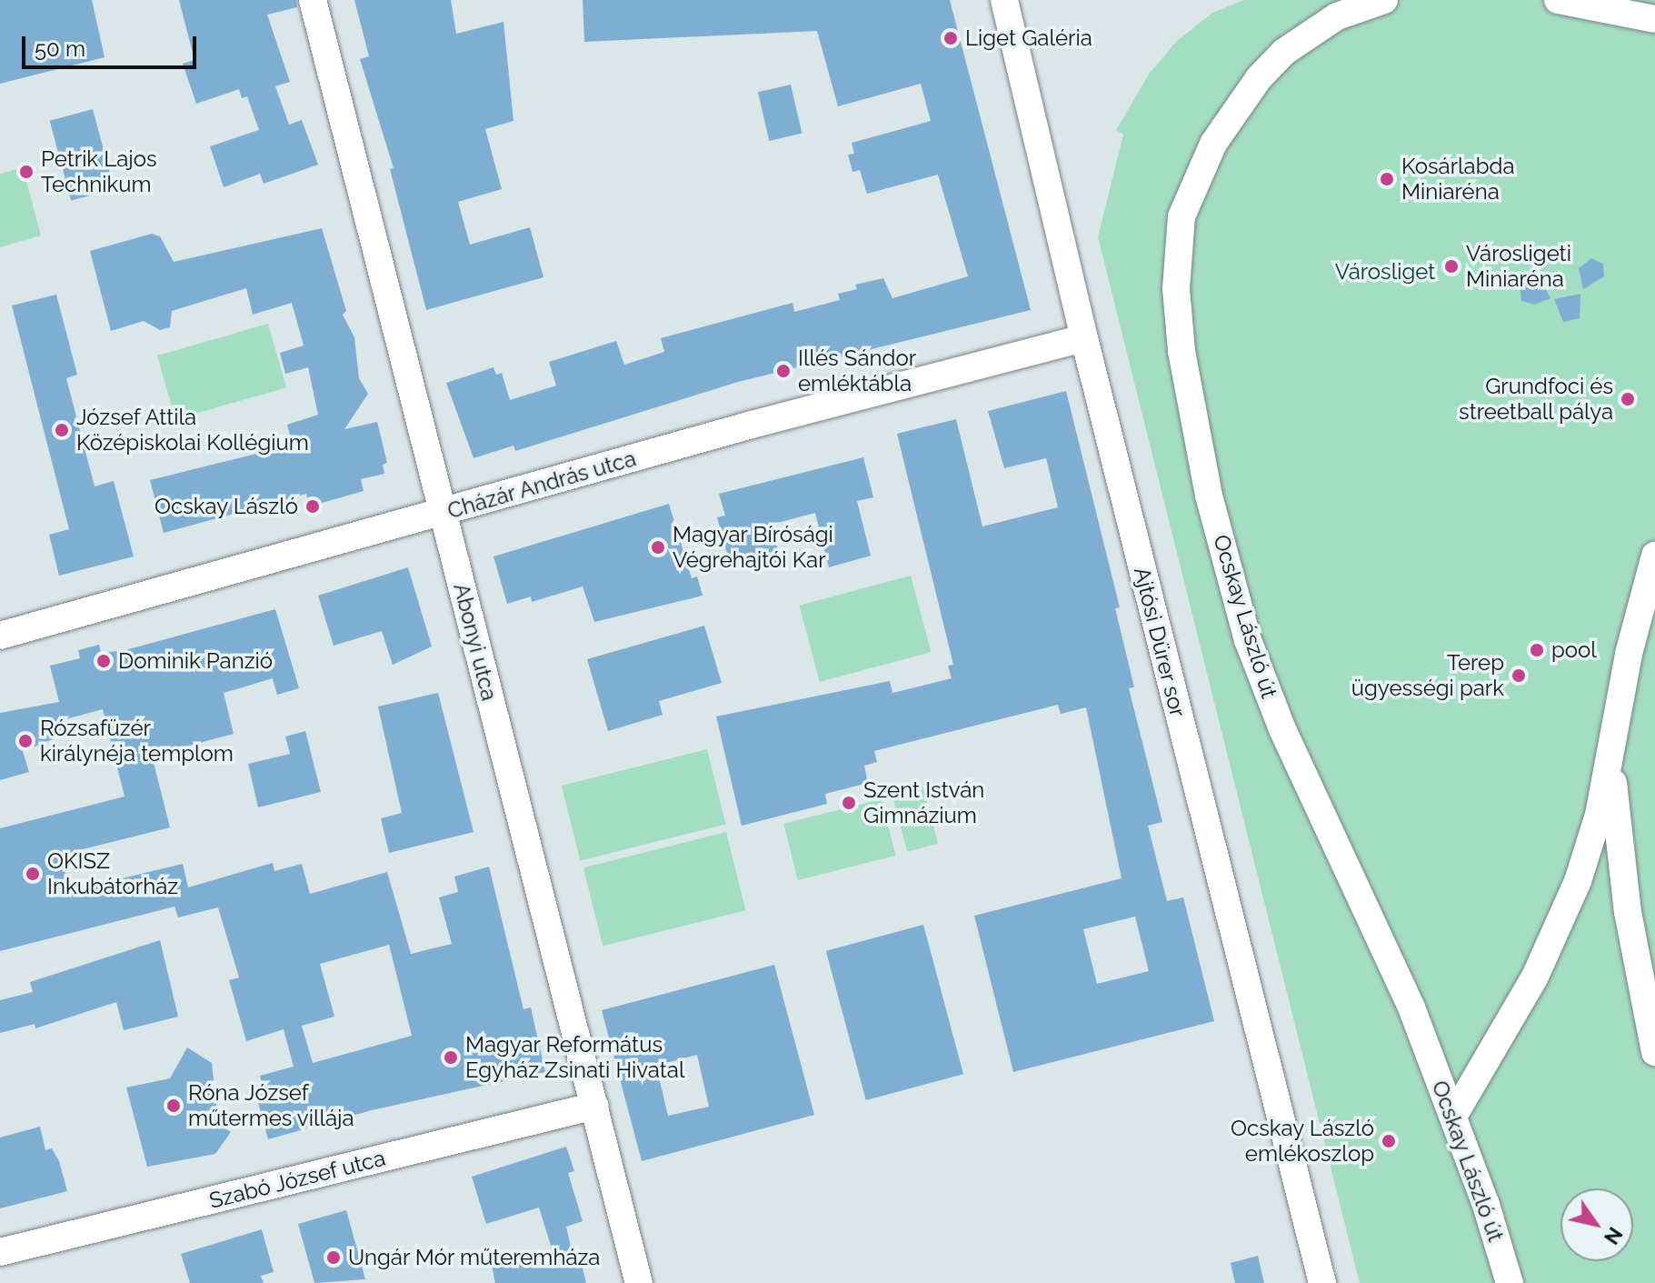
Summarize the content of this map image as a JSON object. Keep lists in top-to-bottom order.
{
  "streets": {
    "street": [
      "Cházár András utca",
      "Ocskay László út",
      "Abonyi utca",
      "Ajtósi Dürer sor",
      "Szabó József utca"
    ]
  },
  "crossings": [
    ["Cházár András utca", "Abonyi utca"],
    ["Cházár András utca", "Ajtósi Dürer sor"],
    ["Abonyi utca", "Szabó József utca"]
  ],
  "parks": ["Városliget"],
  "places": [
    "Liget Galéria",
    "Petrik Lajos Technikum",
    "Kosárlabda Miniaréna",
    "Városligeti Miniaréna",
    "Illés Sándor emléktábla",
    "Grundfoci és streetball pálya",
    "József Attila Középiskolai Kollégium",
    "Ocskay László",
    "Magyar Bírósági Végrehajtói Kar",
    "pool",
    "Dominik Panzió",
    "Terep ügyességi park",
    "Rózsafüzér királynéja templom",
    "Szent István Gimnázium",
    "OKISZ Inkubátorház",
    "Magyar Református Egyház Zsinati Hivatal",
    "Róna József műtermes villája",
    "Ocskay László emlékoszlop",
    "Ungár Mór műteremháza"
  ],
  "scale_bar": "50 m",
  "north": "bottom right"
}
